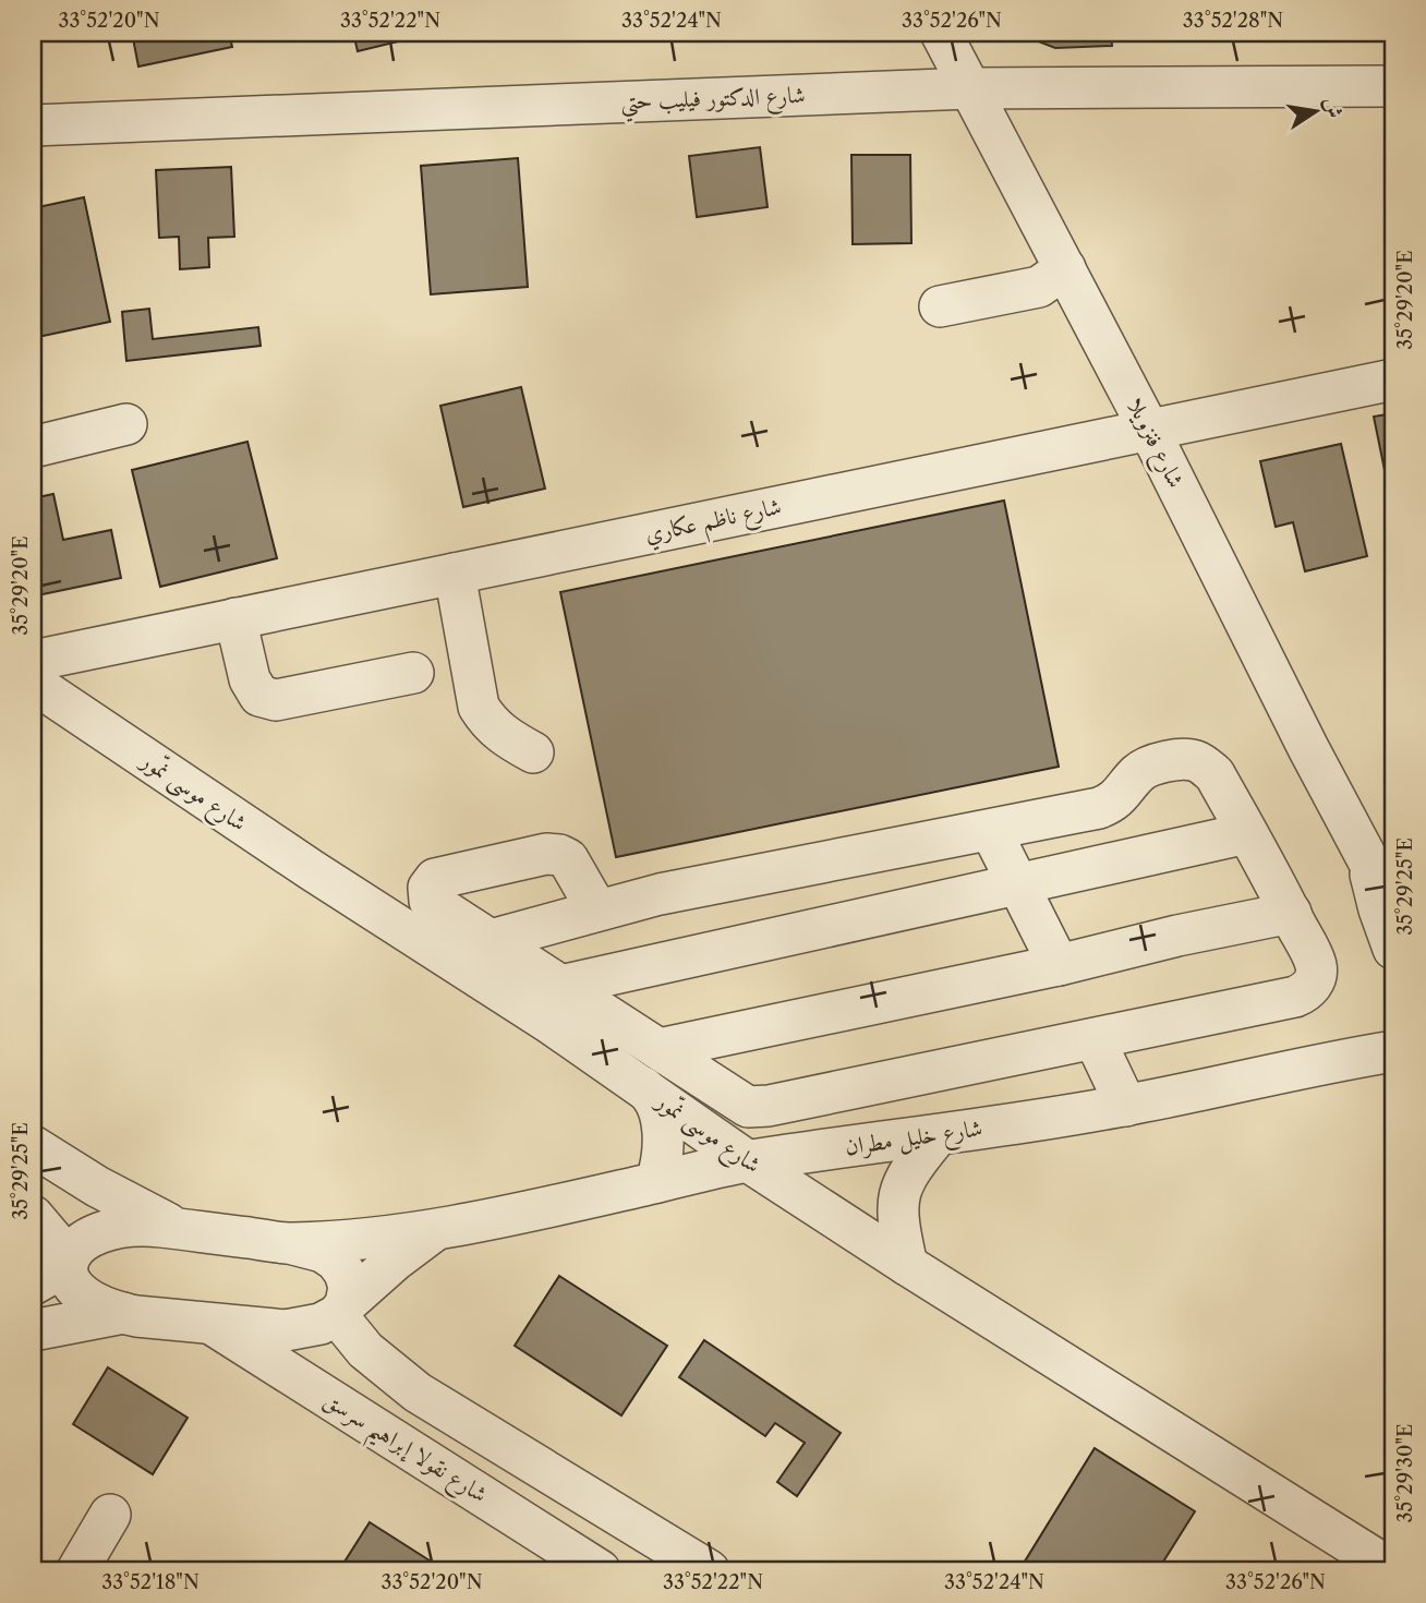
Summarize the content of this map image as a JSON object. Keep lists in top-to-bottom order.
{
  "streets": {
    "street": [
      "شارع الدكتور فيليب حتي",
      "شارع فنزويلا",
      "شارع ناظم عكاري",
      "شارع موسى نمّور",
      "شارع خليل مطران",
      "شارع نقولا إبراهيم سرسق"
    ]
  },
  "crossings": [
    ["شارع الدكتور فيليب حتي", "شارع فنزويلا"],
    ["شارع فنزويلا", "شارع ناظم عكاري"],
    ["شارع موسى نمّور", "شارع خليل مطران"]
  ],
  "north": "right",
  "coordinates": [
    "33°52'20\"N",
    "33°52'22\"N",
    "33°52'24\"N",
    "33°52'26\"N",
    "33°52'28\"N",
    "35°29'20\"E",
    "35°29'25\"E",
    "35°29'30\"E",
    "33°52'18\"N"
  ]
}
